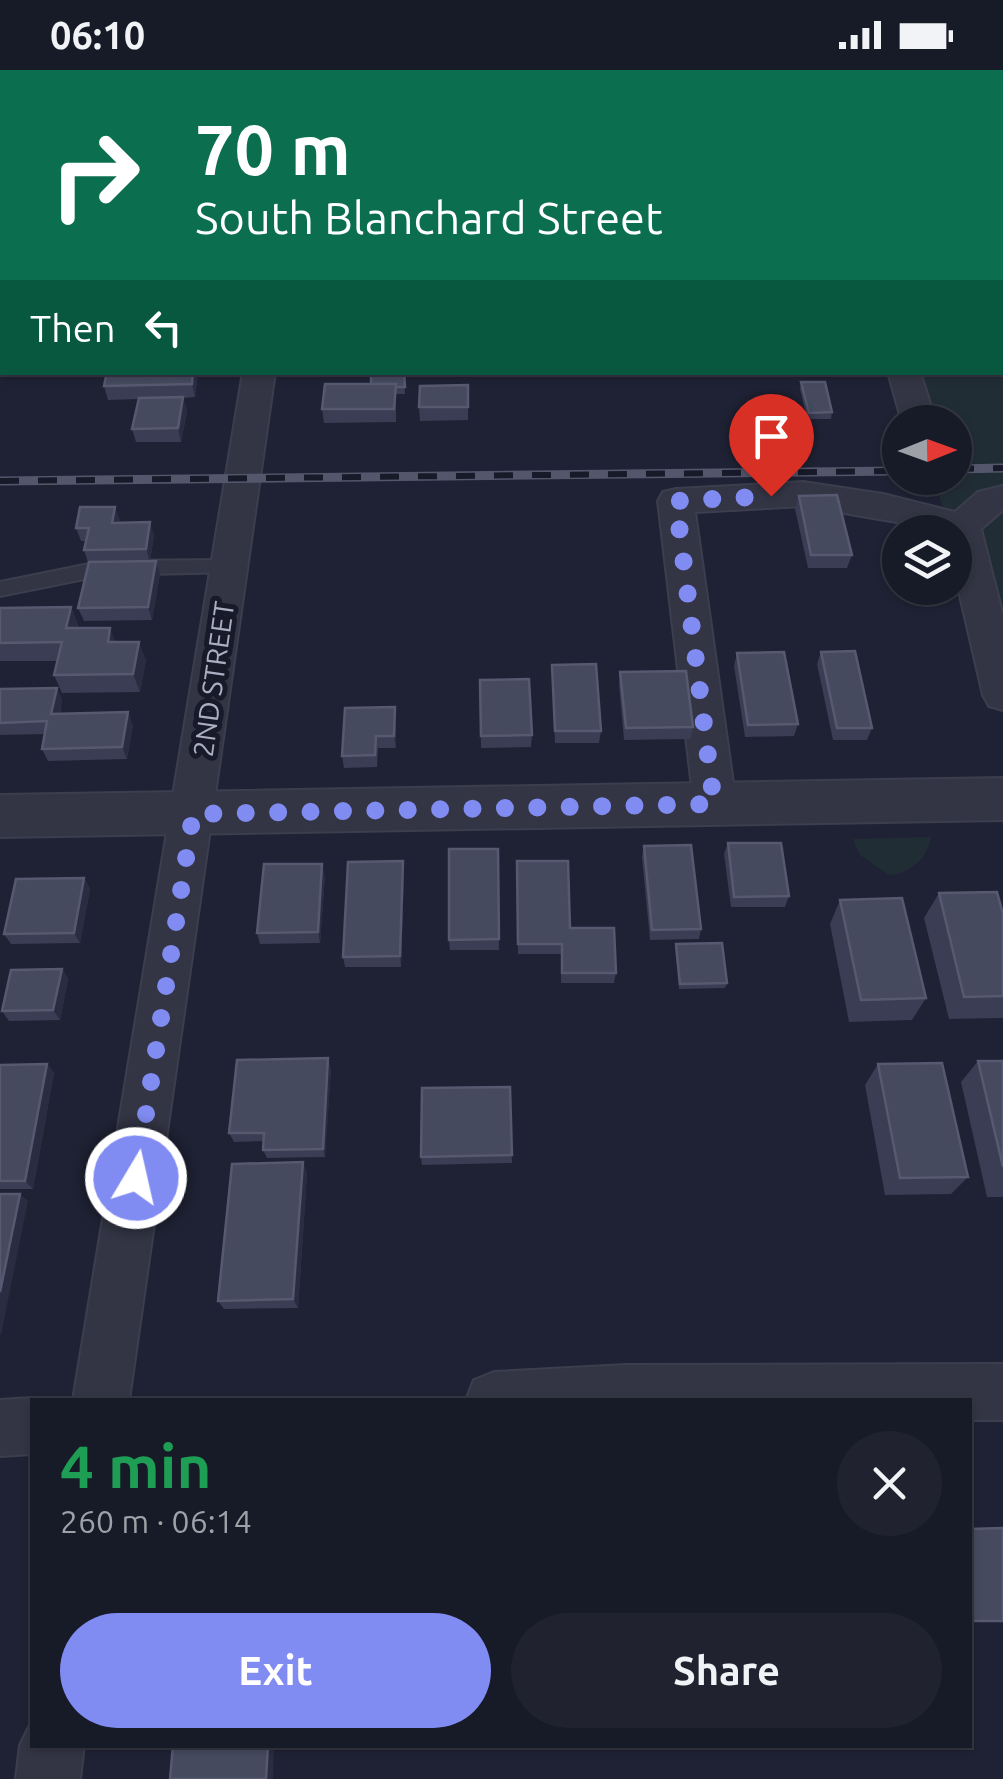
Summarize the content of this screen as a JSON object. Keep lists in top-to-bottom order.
{
  "streets": {
    "street": ["2ND STREET"]
  },
  "north": "right",
  "page": {
    "status": "06:10",
    "turn": ["70 m", "South Blanchard Street"],
    "then": "Then",
    "heading": ["4 min", "260 m · 06:14"],
    "buttons": ["Exit", "Share"]
  }
}
